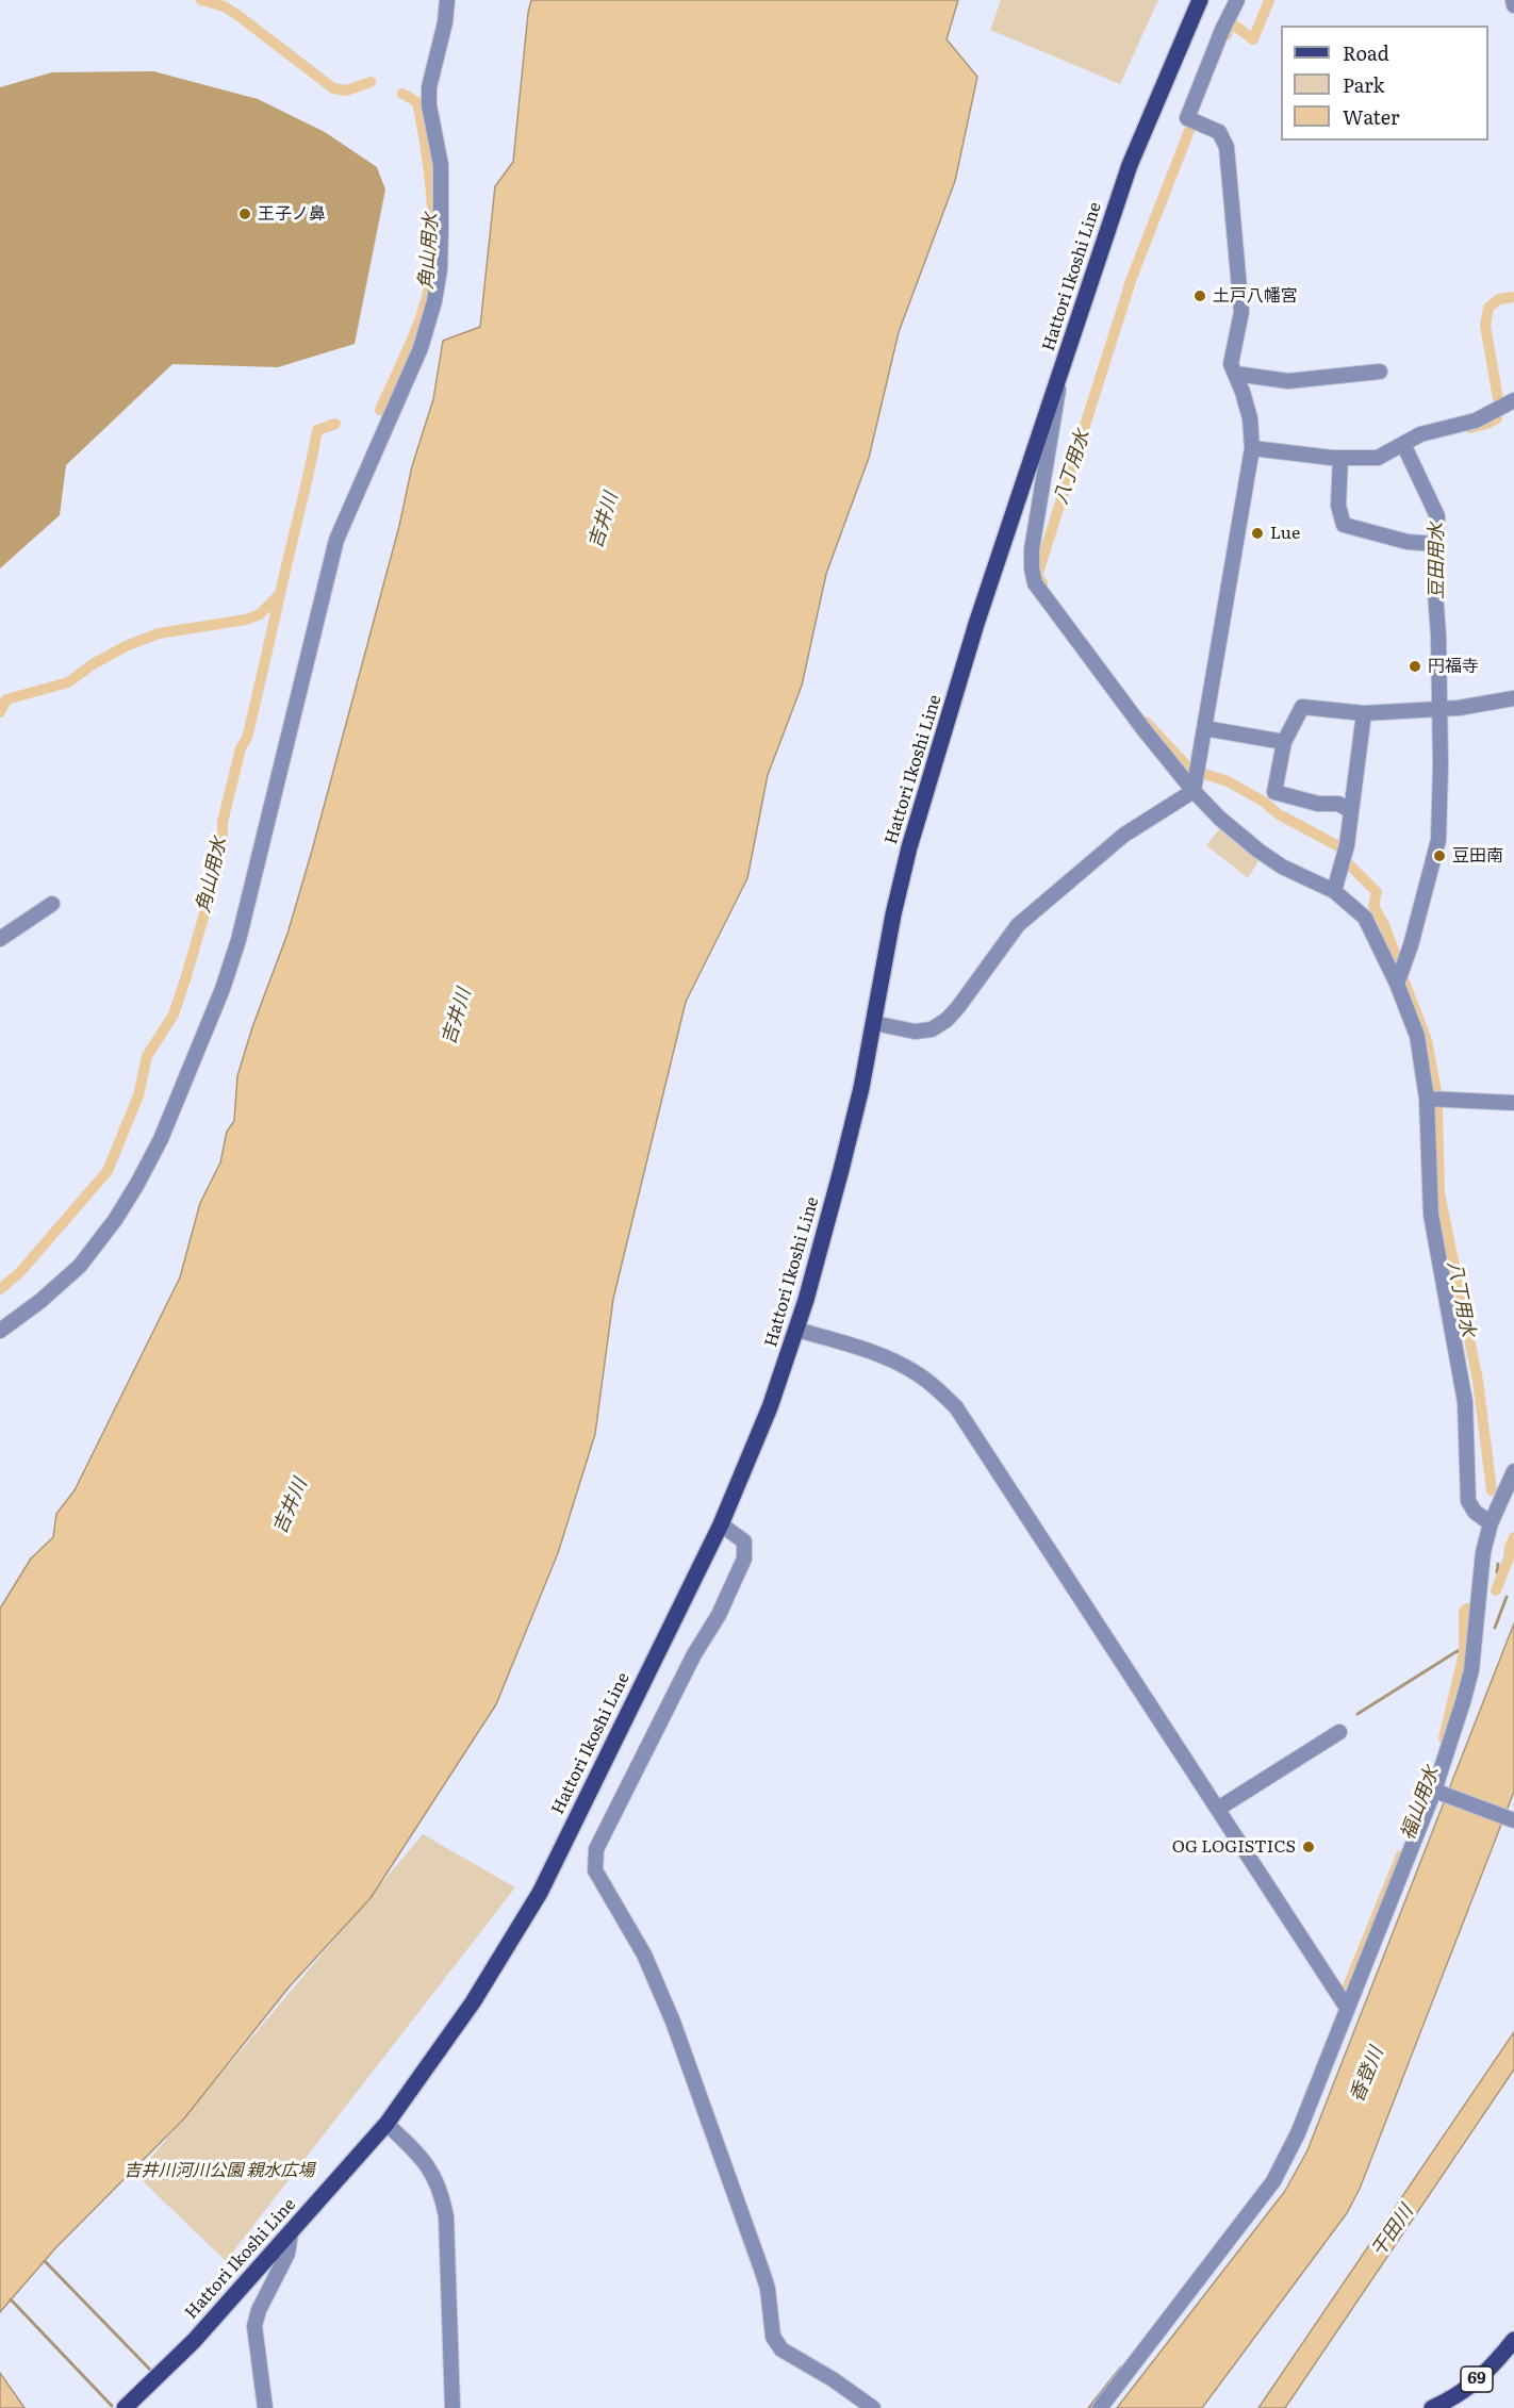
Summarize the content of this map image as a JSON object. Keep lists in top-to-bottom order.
{
  "streets": {
    "main road": ["Hattori Ikoshi Line", "69"]
  },
  "water": [
    "角山用水",
    "八丁用水",
    "吉井川",
    "豆田用水",
    "福山用水",
    "香登川",
    "干田川"
  ],
  "parks": ["吉井川河川公園 親水広場"],
  "places": [
    "王子ノ鼻",
    "土戸八幡宮",
    "Lue",
    "円福寺",
    "豆田南",
    "OG LOGISTICS"
  ],
  "legend": ["Road", "Park", "Water"]
}
